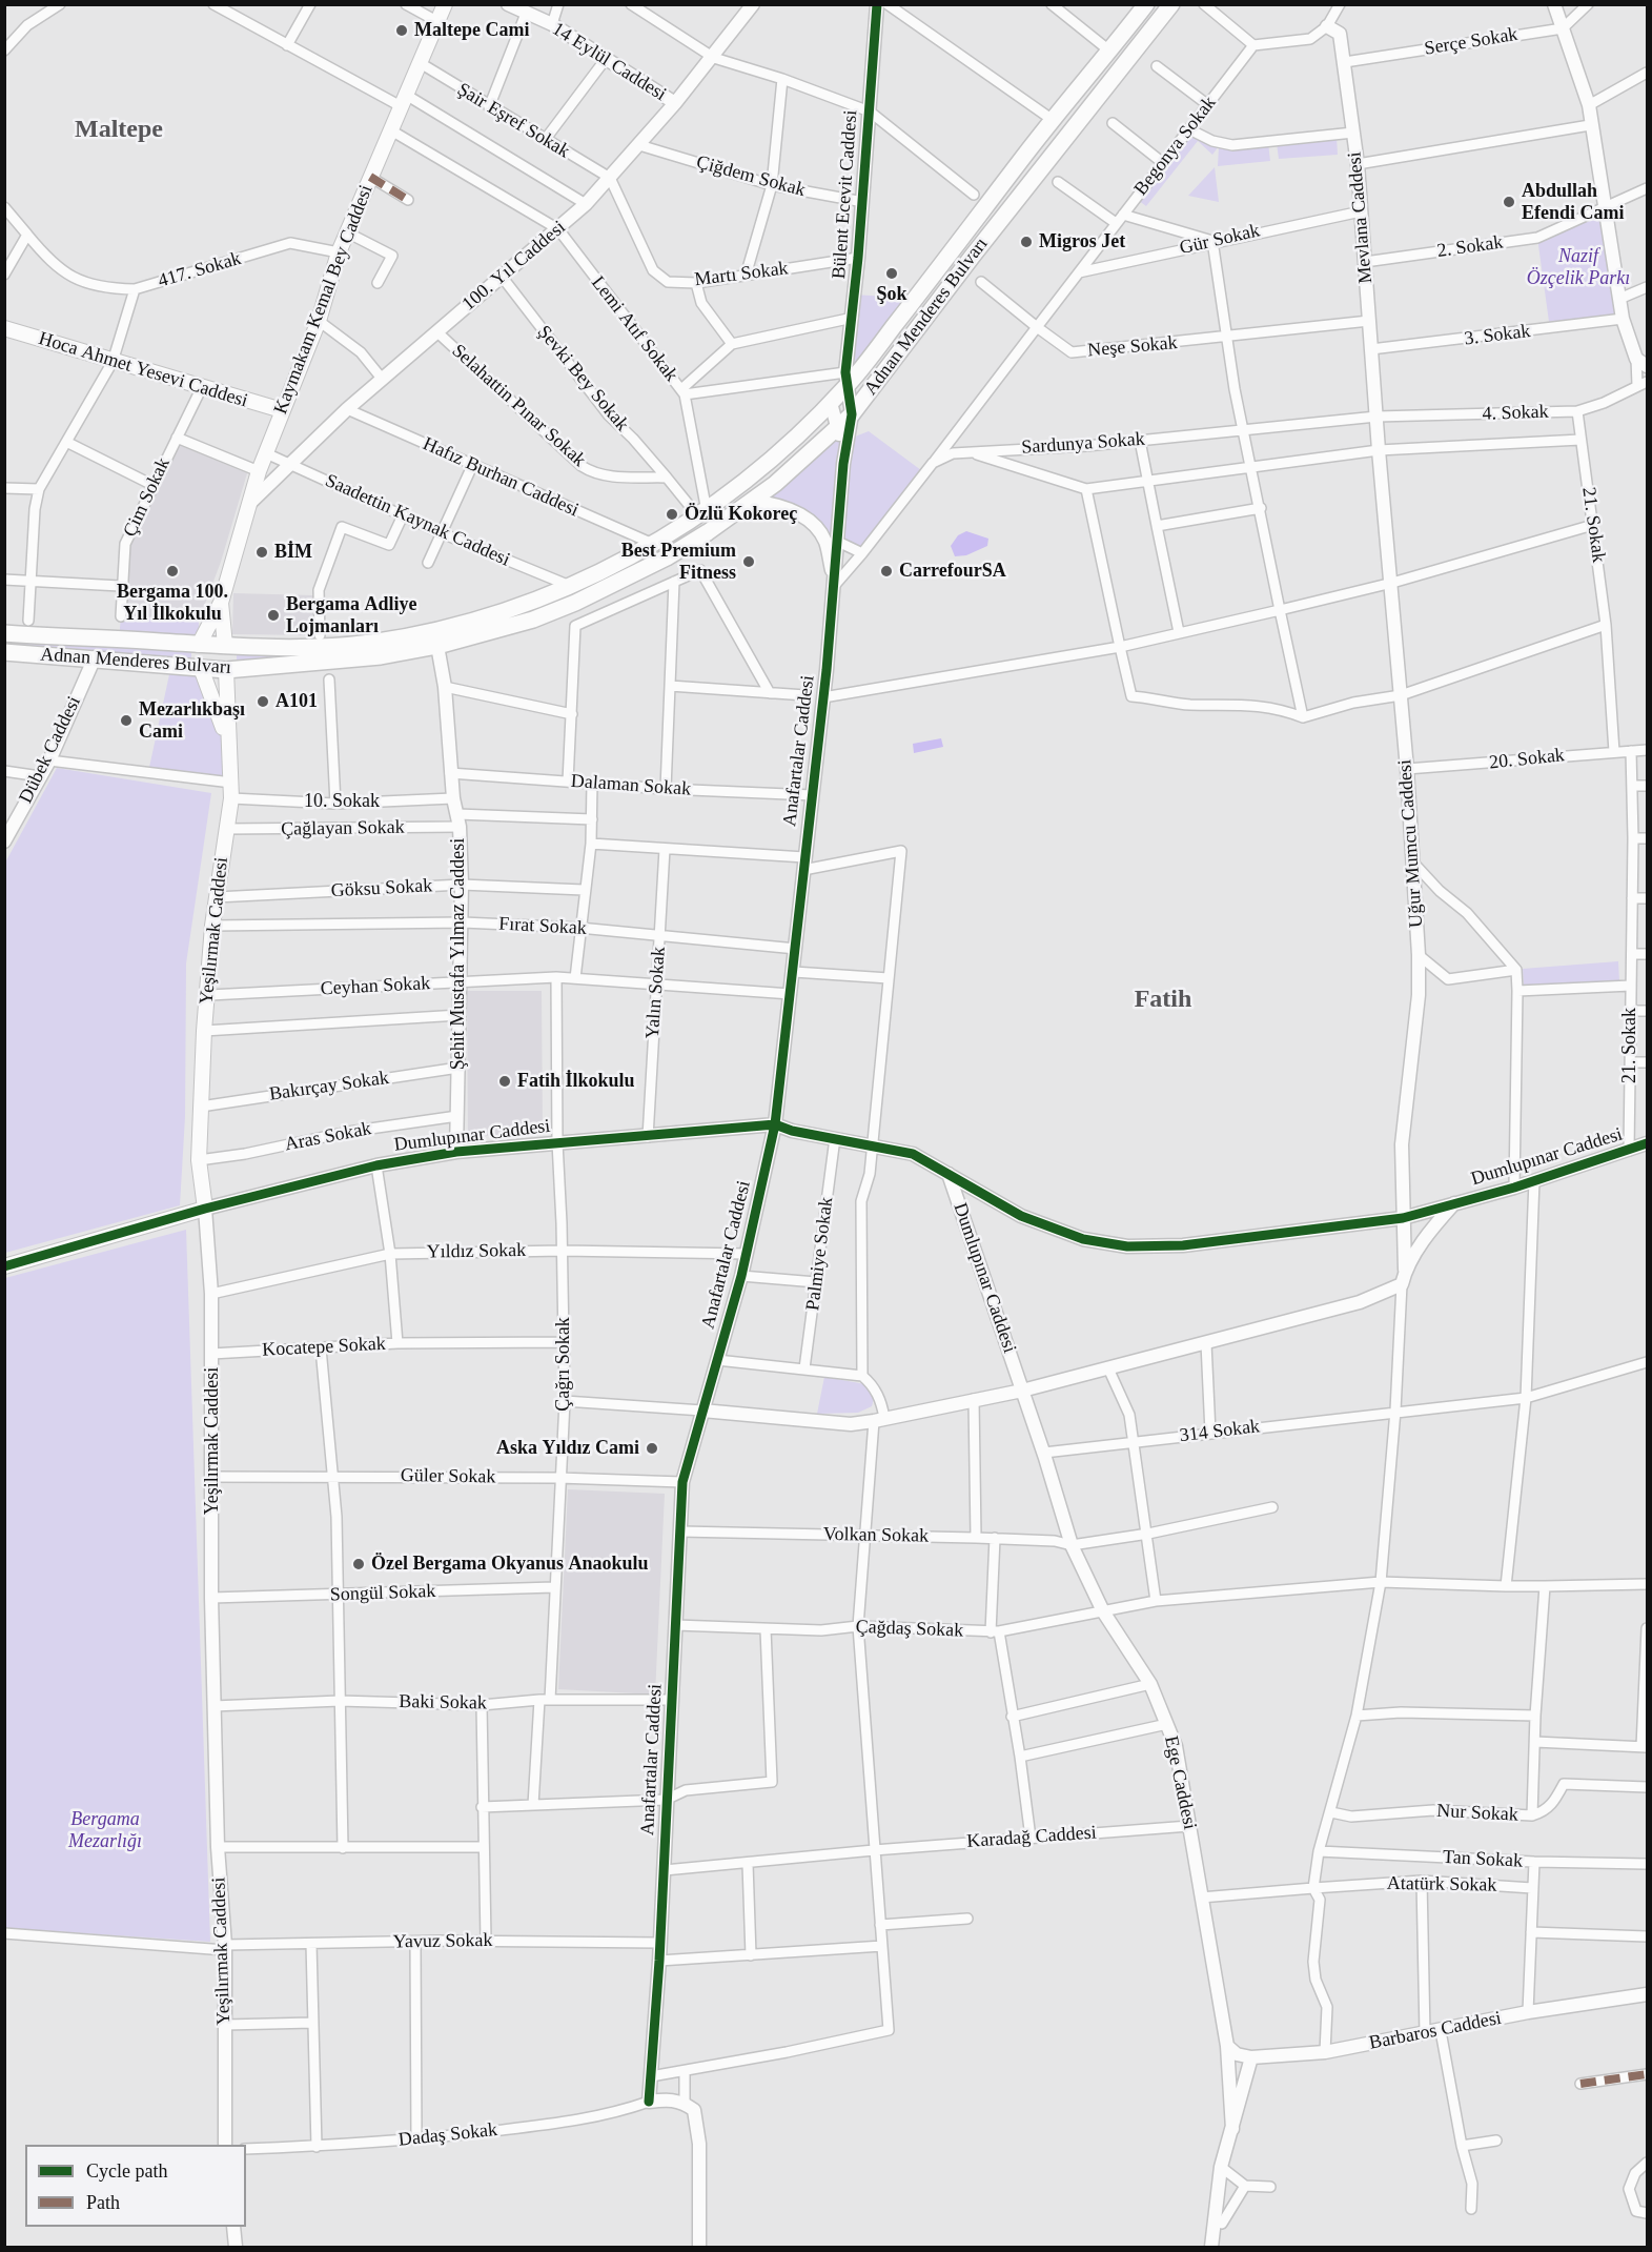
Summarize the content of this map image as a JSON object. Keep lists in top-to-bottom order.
{
  "streets": {
    "main road": [
      "Kaymakam Kemal Bey Caddesi",
      "Adnan Menderes Bulvarı",
      "Hoca Ahmet Yesevi Caddesi",
      "Yeşilırmak Caddesi",
      "Dumlupınar Caddesi"
    ],
    "street": [
      "Serçe Sokak",
      "14 Eylül Caddesi",
      "Şair Eşref Sokak",
      "Begonya Sokak",
      "Çiğdem Sokak",
      "Bülent Ecevit Caddesi",
      "Mevlana Caddesi",
      "Gür Sokak",
      "2. Sokak",
      "100. Yıl Caddesi",
      "417. Sokak",
      "Martı Sokak",
      "Lemi Atıf Sokak",
      "3. Sokak",
      "Neşe Sokak",
      "Şevki Bey Sokak",
      "Selahattin Pınar Sokak",
      "4. Sokak",
      "Sardunya Sokak",
      "Hafız Burhan Caddesi",
      "Çim Sokak",
      "Saadettin Kaynak Caddesi",
      "21. Sokak",
      "Dübek Caddesi",
      "Anafartalar Caddesi",
      "20. Sokak",
      "Dalaman Sokak",
      "10. Sokak",
      "Çağlayan Sokak",
      "Uğur Mumcu Caddesi",
      "Göksu Sokak",
      "Fırat Sokak",
      "Şehit Mustafa Yılmaz Caddesi",
      "Ceyhan Sokak",
      "Yalın Sokak",
      "Bakırçay Sokak",
      "Aras Sokak",
      "Yıldız Sokak",
      "Palmiye Sokak",
      "Kocatepe Sokak",
      "Çağrı Sokak",
      "314 Sokak",
      "Güler Sokak",
      "Volkan Sokak",
      "Songül Sokak",
      "Çağdaş Sokak",
      "Baki Sokak",
      "Ege Caddesi",
      "Nur Sokak",
      "Karadağ Caddesi",
      "Tan Sokak",
      "Atatürk Sokak",
      "Yavuz Sokak",
      "Barbaros Caddesi",
      "Dadaş Sokak"
    ]
  },
  "crossings": [
    ["Serçe Sokak", "Mevlana Caddesi"],
    ["14 Eylül Caddesi", "100. Yıl Caddesi"],
    ["Şair Eşref Sokak", "100. Yıl Caddesi"],
    ["Şair Eşref Sokak", "Martı Sokak"],
    ["Şair Eşref Sokak", "Kaymakam Kemal Bey Caddesi"],
    ["Begonya Sokak", "Gür Sokak"],
    ["Begonya Sokak", "Neşe Sokak"],
    ["Çiğdem Sokak", "Bülent Ecevit Caddesi"],
    ["Çiğdem Sokak", "100. Yıl Caddesi"],
    ["Bülent Ecevit Caddesi", "Martı Sokak"],
    ["Bülent Ecevit Caddesi", "Adnan Menderes Bulvarı"],
    ["Bülent Ecevit Caddesi", "Anafartalar Caddesi"],
    ["Mevlana Caddesi", "Gür Sokak"],
    ["Mevlana Caddesi", "2. Sokak"],
    ["Mevlana Caddesi", "3. Sokak"],
    ["Mevlana Caddesi", "Neşe Sokak"],
    ["Mevlana Caddesi", "4. Sokak"],
    ["Mevlana Caddesi", "Sardunya Sokak"],
    ["Mevlana Caddesi", "Uğur Mumcu Caddesi"],
    ["100. Yıl Caddesi", "Martı Sokak"],
    ["100. Yıl Caddesi", "Kaymakam Kemal Bey Caddesi"],
    ["100. Yıl Caddesi", "Lemi Atıf Sokak"],
    ["100. Yıl Caddesi", "Şevki Bey Sokak"],
    ["100. Yıl Caddesi", "Selahattin Pınar Sokak"],
    ["100. Yıl Caddesi", "Hafız Burhan Caddesi"],
    ["100. Yıl Caddesi", "Saadettin Kaynak Caddesi"],
    ["417. Sokak", "Kaymakam Kemal Bey Caddesi"],
    ["417. Sokak", "Hoca Ahmet Yesevi Caddesi"],
    ["Kaymakam Kemal Bey Caddesi", "Adnan Menderes Bulvarı"],
    ["Kaymakam Kemal Bey Caddesi", "Hoca Ahmet Yesevi Caddesi"],
    ["Kaymakam Kemal Bey Caddesi", "Saadettin Kaynak Caddesi"],
    ["Kaymakam Kemal Bey Caddesi", "Yeşilırmak Caddesi"],
    ["Adnan Menderes Bulvarı", "Lemi Atıf Sokak"],
    ["Adnan Menderes Bulvarı", "Hafız Burhan Caddesi"],
    ["Adnan Menderes Bulvarı", "Saadettin Kaynak Caddesi"],
    ["Adnan Menderes Bulvarı", "Dübek Caddesi"],
    ["Adnan Menderes Bulvarı", "Anafartalar Caddesi"],
    ["Adnan Menderes Bulvarı", "Yeşilırmak Caddesi"],
    ["Adnan Menderes Bulvarı", "Şehit Mustafa Yılmaz Caddesi"],
    ["Hoca Ahmet Yesevi Caddesi", "Çim Sokak"],
    ["Şevki Bey Sokak", "Selahattin Pınar Sokak"],
    ["4. Sokak", "Sardunya Sokak"],
    ["4. Sokak", "21. Sokak"],
    ["4. Sokak", "Uğur Mumcu Caddesi"],
    ["Sardunya Sokak", "Uğur Mumcu Caddesi"],
    ["21. Sokak", "20. Sokak"],
    ["21. Sokak", "Dumlupınar Caddesi"],
    ["Anafartalar Caddesi", "Dalaman Sokak"],
    ["Anafartalar Caddesi", "Fırat Sokak"],
    ["Anafartalar Caddesi", "Ceyhan Sokak"],
    ["Anafartalar Caddesi", "Dumlupınar Caddesi"],
    ["Anafartalar Caddesi", "Yıldız Sokak"],
    ["Anafartalar Caddesi", "Güler Sokak"],
    ["Anafartalar Caddesi", "Volkan Sokak"],
    ["Anafartalar Caddesi", "Çağdaş Sokak"],
    ["Anafartalar Caddesi", "Baki Sokak"],
    ["Anafartalar Caddesi", "Karadağ Caddesi"],
    ["Anafartalar Caddesi", "Yavuz Sokak"],
    ["Anafartalar Caddesi", "Dadaş Sokak"],
    ["20. Sokak", "Uğur Mumcu Caddesi"],
    ["Dalaman Sokak", "Şehit Mustafa Yılmaz Caddesi"],
    ["10. Sokak", "Yeşilırmak Caddesi"],
    ["10. Sokak", "Şehit Mustafa Yılmaz Caddesi"],
    ["Çağlayan Sokak", "Yeşilırmak Caddesi"],
    ["Çağlayan Sokak", "Şehit Mustafa Yılmaz Caddesi"],
    ["Uğur Mumcu Caddesi", "Dumlupınar Caddesi"],
    ["Göksu Sokak", "Yeşilırmak Caddesi"],
    ["Göksu Sokak", "Şehit Mustafa Yılmaz Caddesi"],
    ["Fırat Sokak", "Yeşilırmak Caddesi"],
    ["Fırat Sokak", "Şehit Mustafa Yılmaz Caddesi"],
    ["Fırat Sokak", "Yalın Sokak"],
    ["Yeşilırmak Caddesi", "Ceyhan Sokak"],
    ["Yeşilırmak Caddesi", "Bakırçay Sokak"],
    ["Yeşilırmak Caddesi", "Dumlupınar Caddesi"],
    ["Yeşilırmak Caddesi", "Aras Sokak"],
    ["Yeşilırmak Caddesi", "Yıldız Sokak"],
    ["Yeşilırmak Caddesi", "Kocatepe Sokak"],
    ["Yeşilırmak Caddesi", "Güler Sokak"],
    ["Yeşilırmak Caddesi", "Songül Sokak"],
    ["Yeşilırmak Caddesi", "Baki Sokak"],
    ["Yeşilırmak Caddesi", "Yavuz Sokak"],
    ["Şehit Mustafa Yılmaz Caddesi", "Ceyhan Sokak"],
    ["Şehit Mustafa Yılmaz Caddesi", "Bakırçay Sokak"],
    ["Şehit Mustafa Yılmaz Caddesi", "Dumlupınar Caddesi"],
    ["Şehit Mustafa Yılmaz Caddesi", "Aras Sokak"],
    ["Ceyhan Sokak", "Yalın Sokak"],
    ["Ceyhan Sokak", "Çağrı Sokak"],
    ["Yalın Sokak", "Dumlupınar Caddesi"],
    ["Dumlupınar Caddesi", "Palmiye Sokak"],
    ["Dumlupınar Caddesi", "Çağrı Sokak"],
    ["Dumlupınar Caddesi", "Ege Caddesi"],
    ["Yıldız Sokak", "Çağrı Sokak"],
    ["Kocatepe Sokak", "Çağrı Sokak"],
    ["Çağrı Sokak", "Güler Sokak"],
    ["Çağrı Sokak", "Songül Sokak"],
    ["Çağrı Sokak", "Baki Sokak"],
    ["314 Sokak", "Ege Caddesi"],
    ["Volkan Sokak", "Ege Caddesi"],
    ["Çağdaş Sokak", "Ege Caddesi"],
    ["Ege Caddesi", "Karadağ Caddesi"],
    ["Ege Caddesi", "Atatürk Sokak"],
    ["Ege Caddesi", "Barbaros Caddesi"]
  ],
  "districts": ["Maltepe", "Fatih"],
  "parks": ["Nazif Özçelik Parkı", "Bergama Mezarlığı"],
  "places": [
    "Maltepe Cami",
    "Abdullah Efendi Cami",
    "Migros Jet",
    "Şok",
    "Özlü Kokoreç",
    "BİM",
    "Best Premium Fitness",
    "Bergama 100. Yıl İlkokulu",
    "CarrefourSA",
    "Bergama Adliye Lojmanları",
    "A101",
    "Mezarlıkbaşı Cami",
    "Fatih İlkokulu",
    "Aska Yıldız Cami",
    "Özel Bergama Okyanus Anaokulu"
  ],
  "legend": ["Cycle path", "Path"]
}
